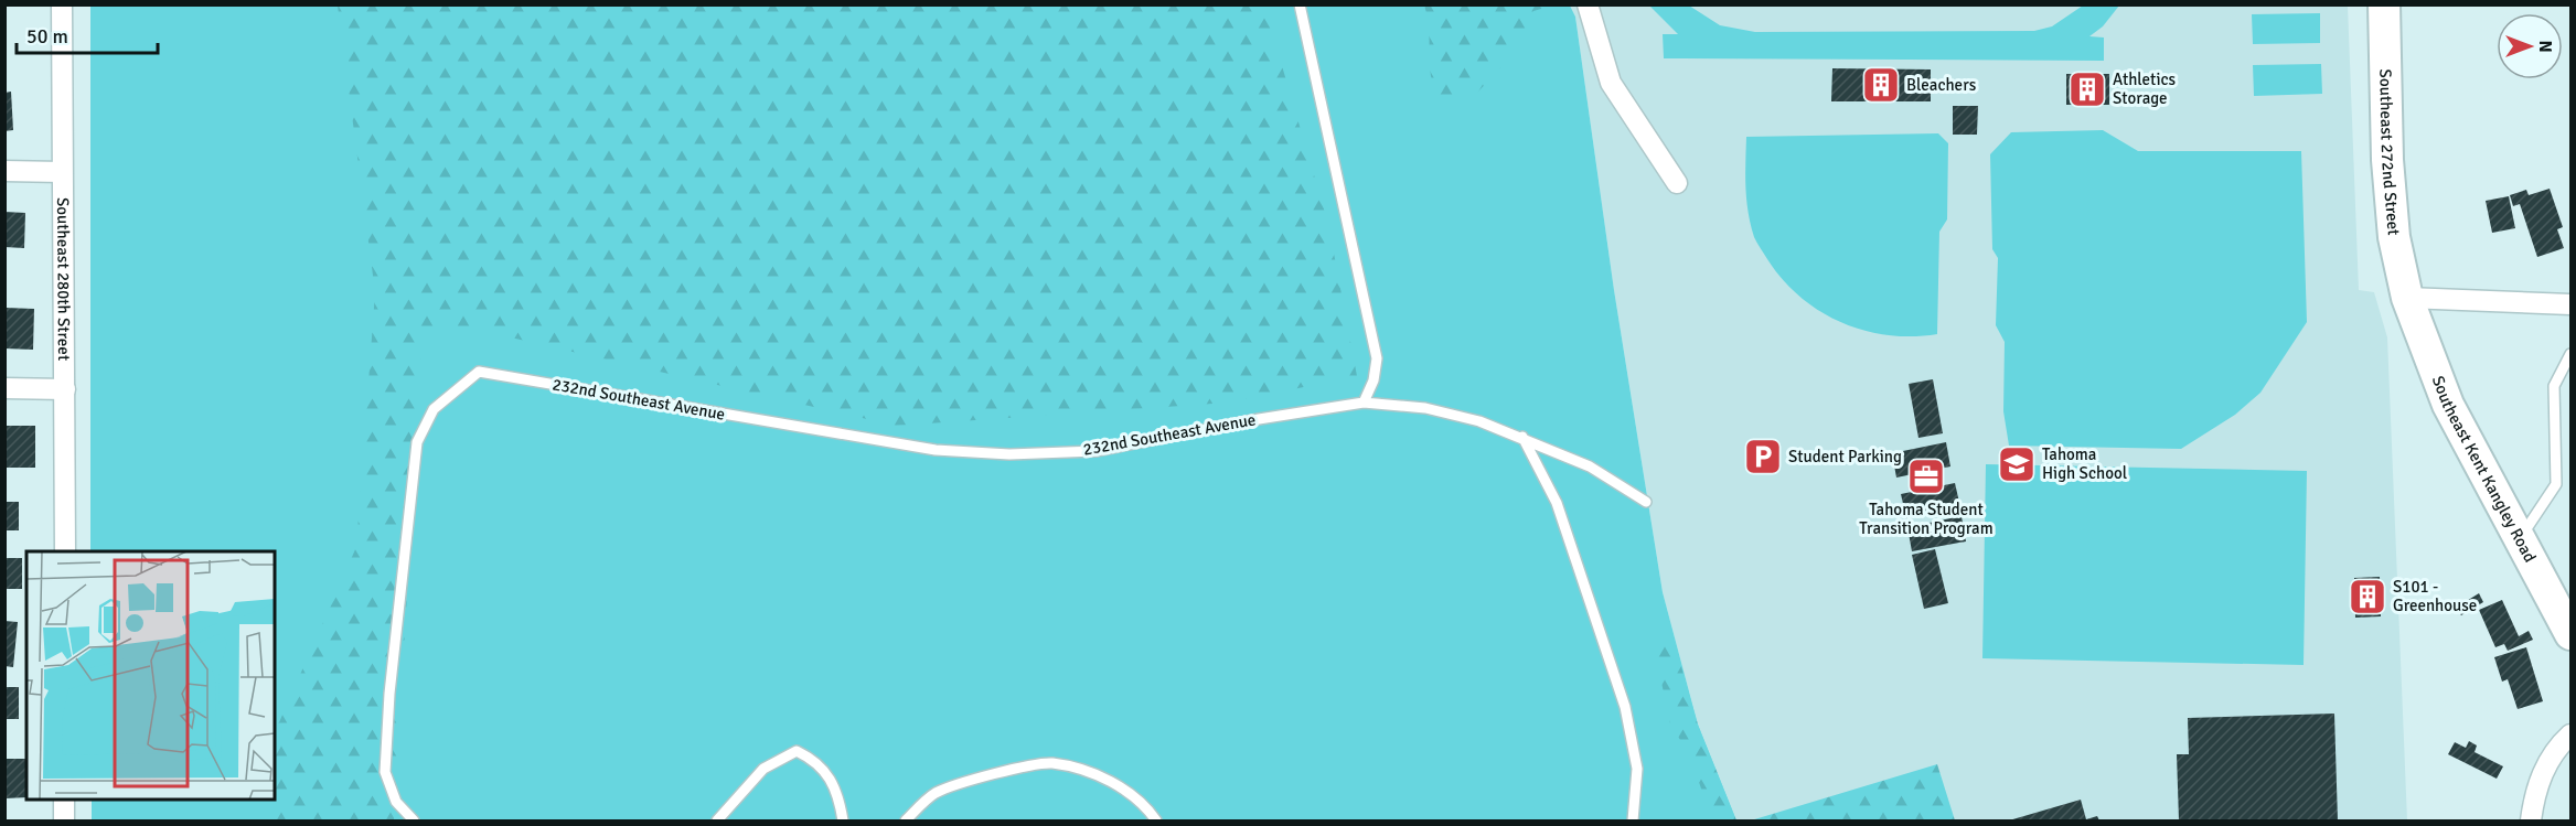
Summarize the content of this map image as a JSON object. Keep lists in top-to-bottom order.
{
  "streets": {
    "main road": ["Southeast 272nd Street", "Southeast Kent Kangley Road"],
    "street": ["Southeast 280th Street"],
    "lane": ["232nd Southeast Avenue"]
  },
  "crossings": [
    ["Southeast 272nd Street", "Southeast Kent Kangley Road"]
  ],
  "places": {
    "building": ["Bleachers", "Athletics Storage", "S101 - Greenhouse"],
    "parking": ["Student Parking"],
    "school or university": ["Tahoma High School"],
    "office": ["Tahoma Student Transition Program"]
  },
  "scale_bar": "50 m",
  "north": "right"
}
